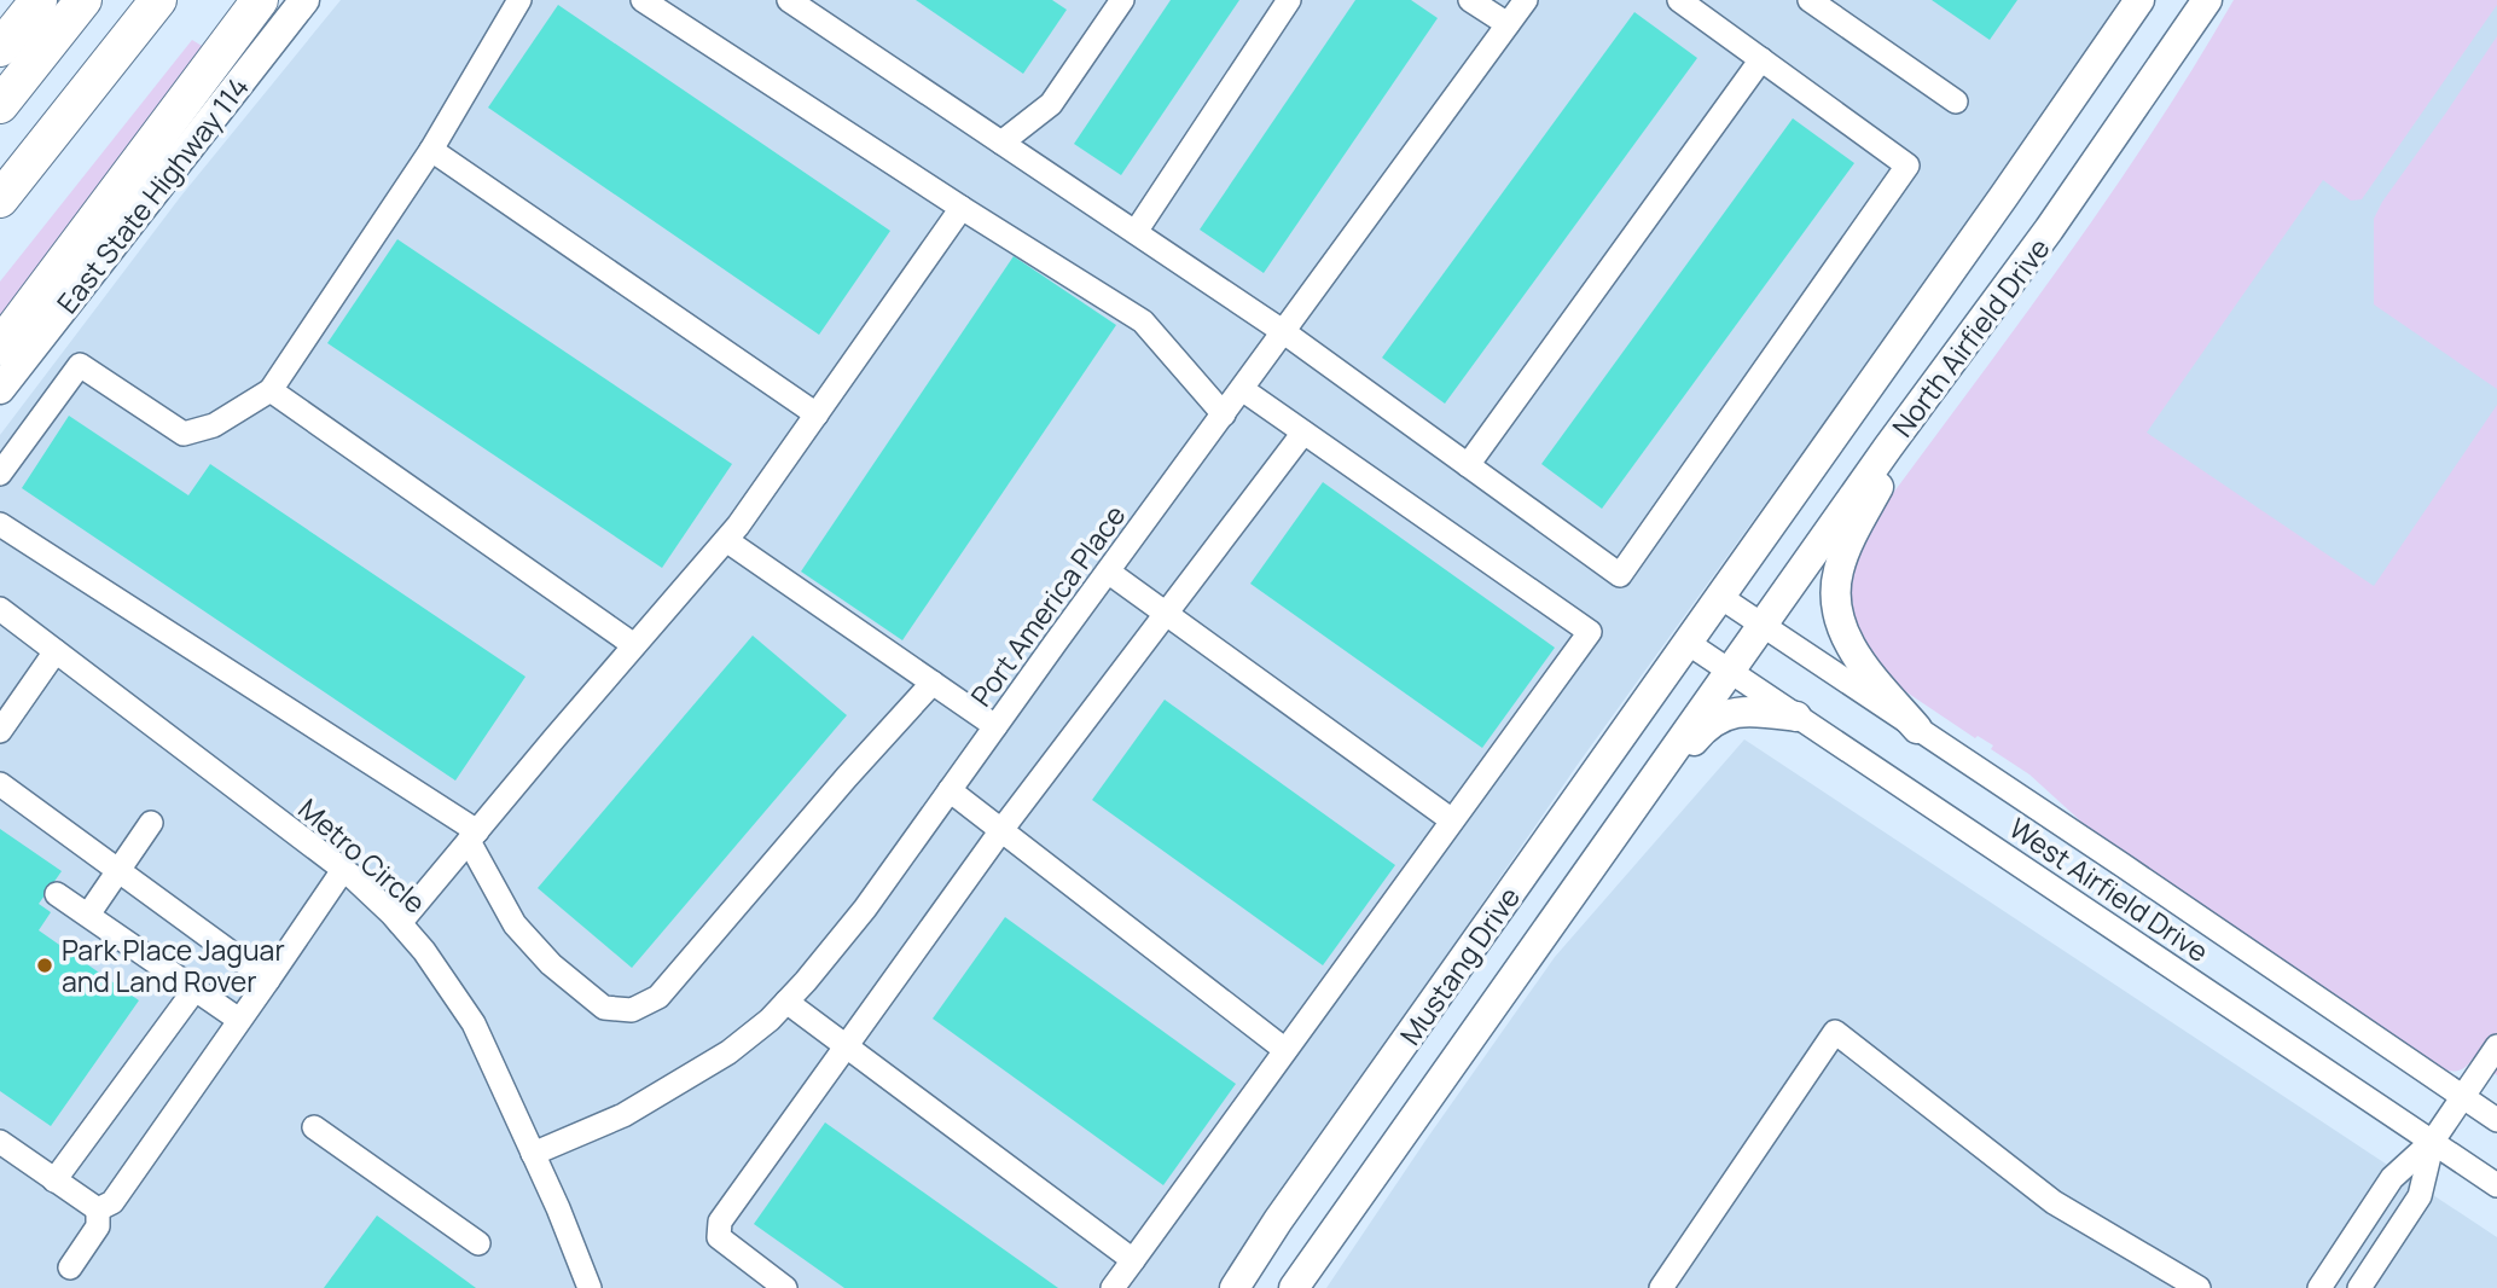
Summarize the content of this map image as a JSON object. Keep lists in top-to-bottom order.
{
  "streets": {
    "main road": ["East State Highway 114", "North Airfield Drive", "Mustang Drive"],
    "street": ["Port America Place", "Metro Circle", "West Airfield Drive"]
  },
  "crossings": [
    ["North Airfield Drive", "West Airfield Drive"],
    ["North Airfield Drive", "Mustang Drive"],
    ["Port America Place", "Metro Circle"],
    ["West Airfield Drive", "Mustang Drive"]
  ],
  "places": ["Park Place Jaguar and Land Rover"]
}
